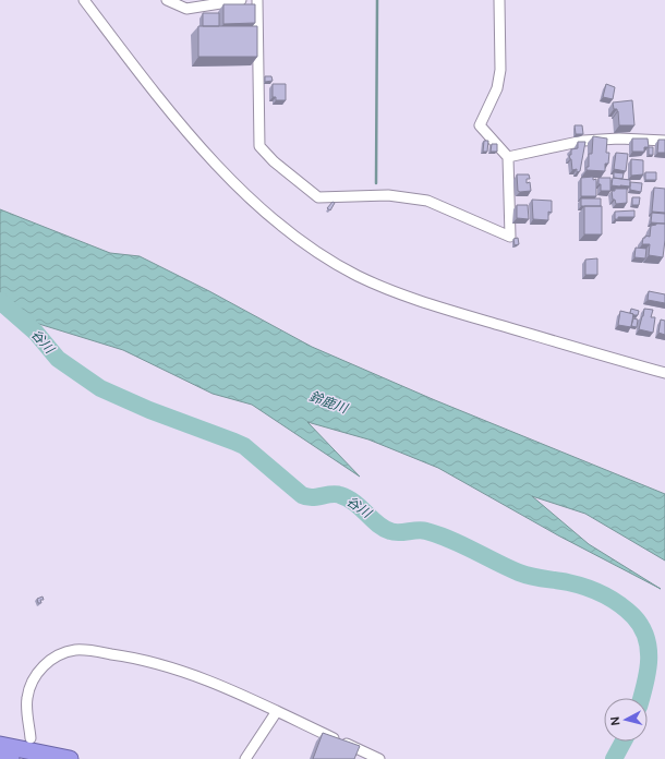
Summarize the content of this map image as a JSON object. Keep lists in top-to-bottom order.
{
  "water": ["谷川", "鈴鹿川"],
  "north": "left"
}
